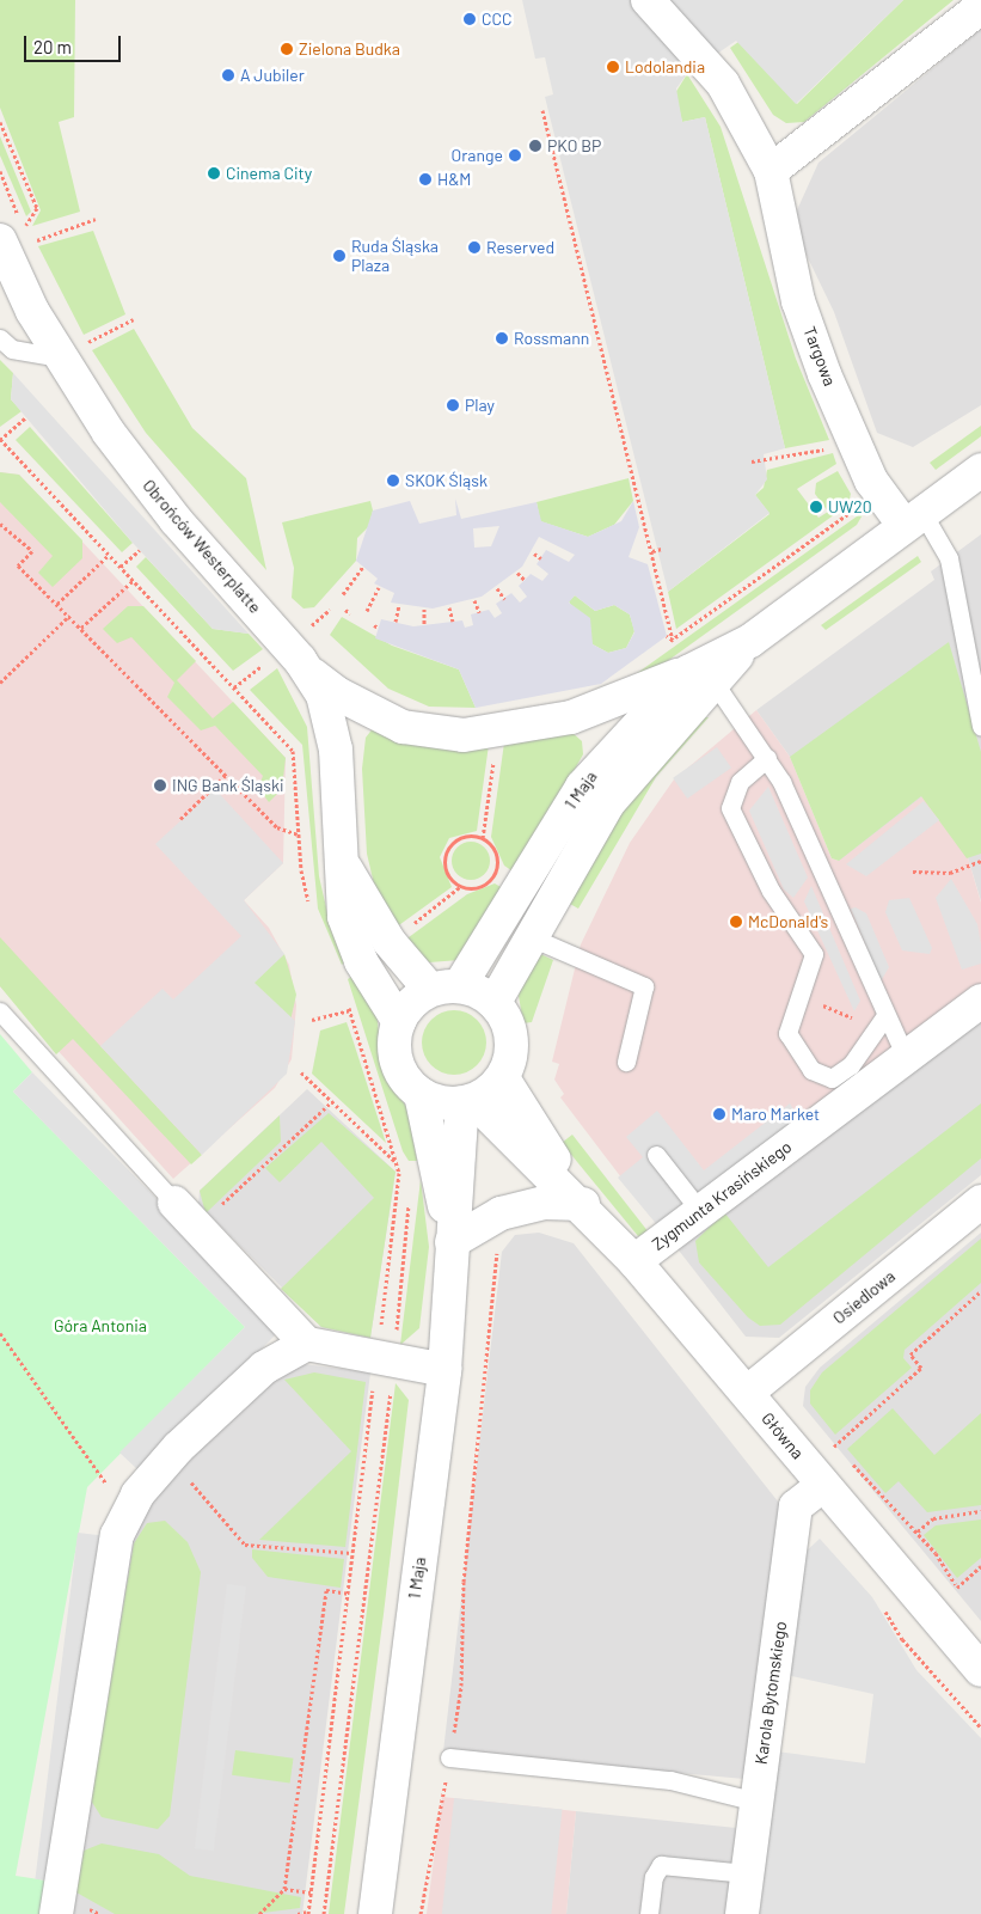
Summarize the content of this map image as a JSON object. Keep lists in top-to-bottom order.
{
  "streets": {
    "street": [
      "Targowa",
      "Obrońców Westerplatte",
      "1 Maja",
      "Zygmunta Krasińskiego",
      "Osiedlowa",
      "Główna",
      "Karola Bytomskiego"
    ]
  },
  "crossings": [
    ["Targowa", "1 Maja"],
    ["Obrońców Westerplatte", "1 Maja"],
    ["Obrońców Westerplatte", "Główna"],
    ["1 Maja", "Główna"],
    ["Zygmunta Krasińskiego", "Główna"],
    ["Osiedlowa", "Główna"],
    ["Główna", "Karola Bytomskiego"]
  ],
  "parks": ["Góra Antonia"],
  "places": [
    "CCC",
    "Zielona Budka",
    "Lodolandia",
    "A Jubiler",
    "PKO BP",
    "Orange",
    "Cinema City",
    "H&M",
    "Reserved",
    "Ruda Śląska Plaza",
    "Rossmann",
    "Play",
    "SKOK Śląsk",
    "UW20",
    "ING Bank Śląski",
    "McDonald's",
    "Maro Market"
  ],
  "scale_bar": "20 m"
}
